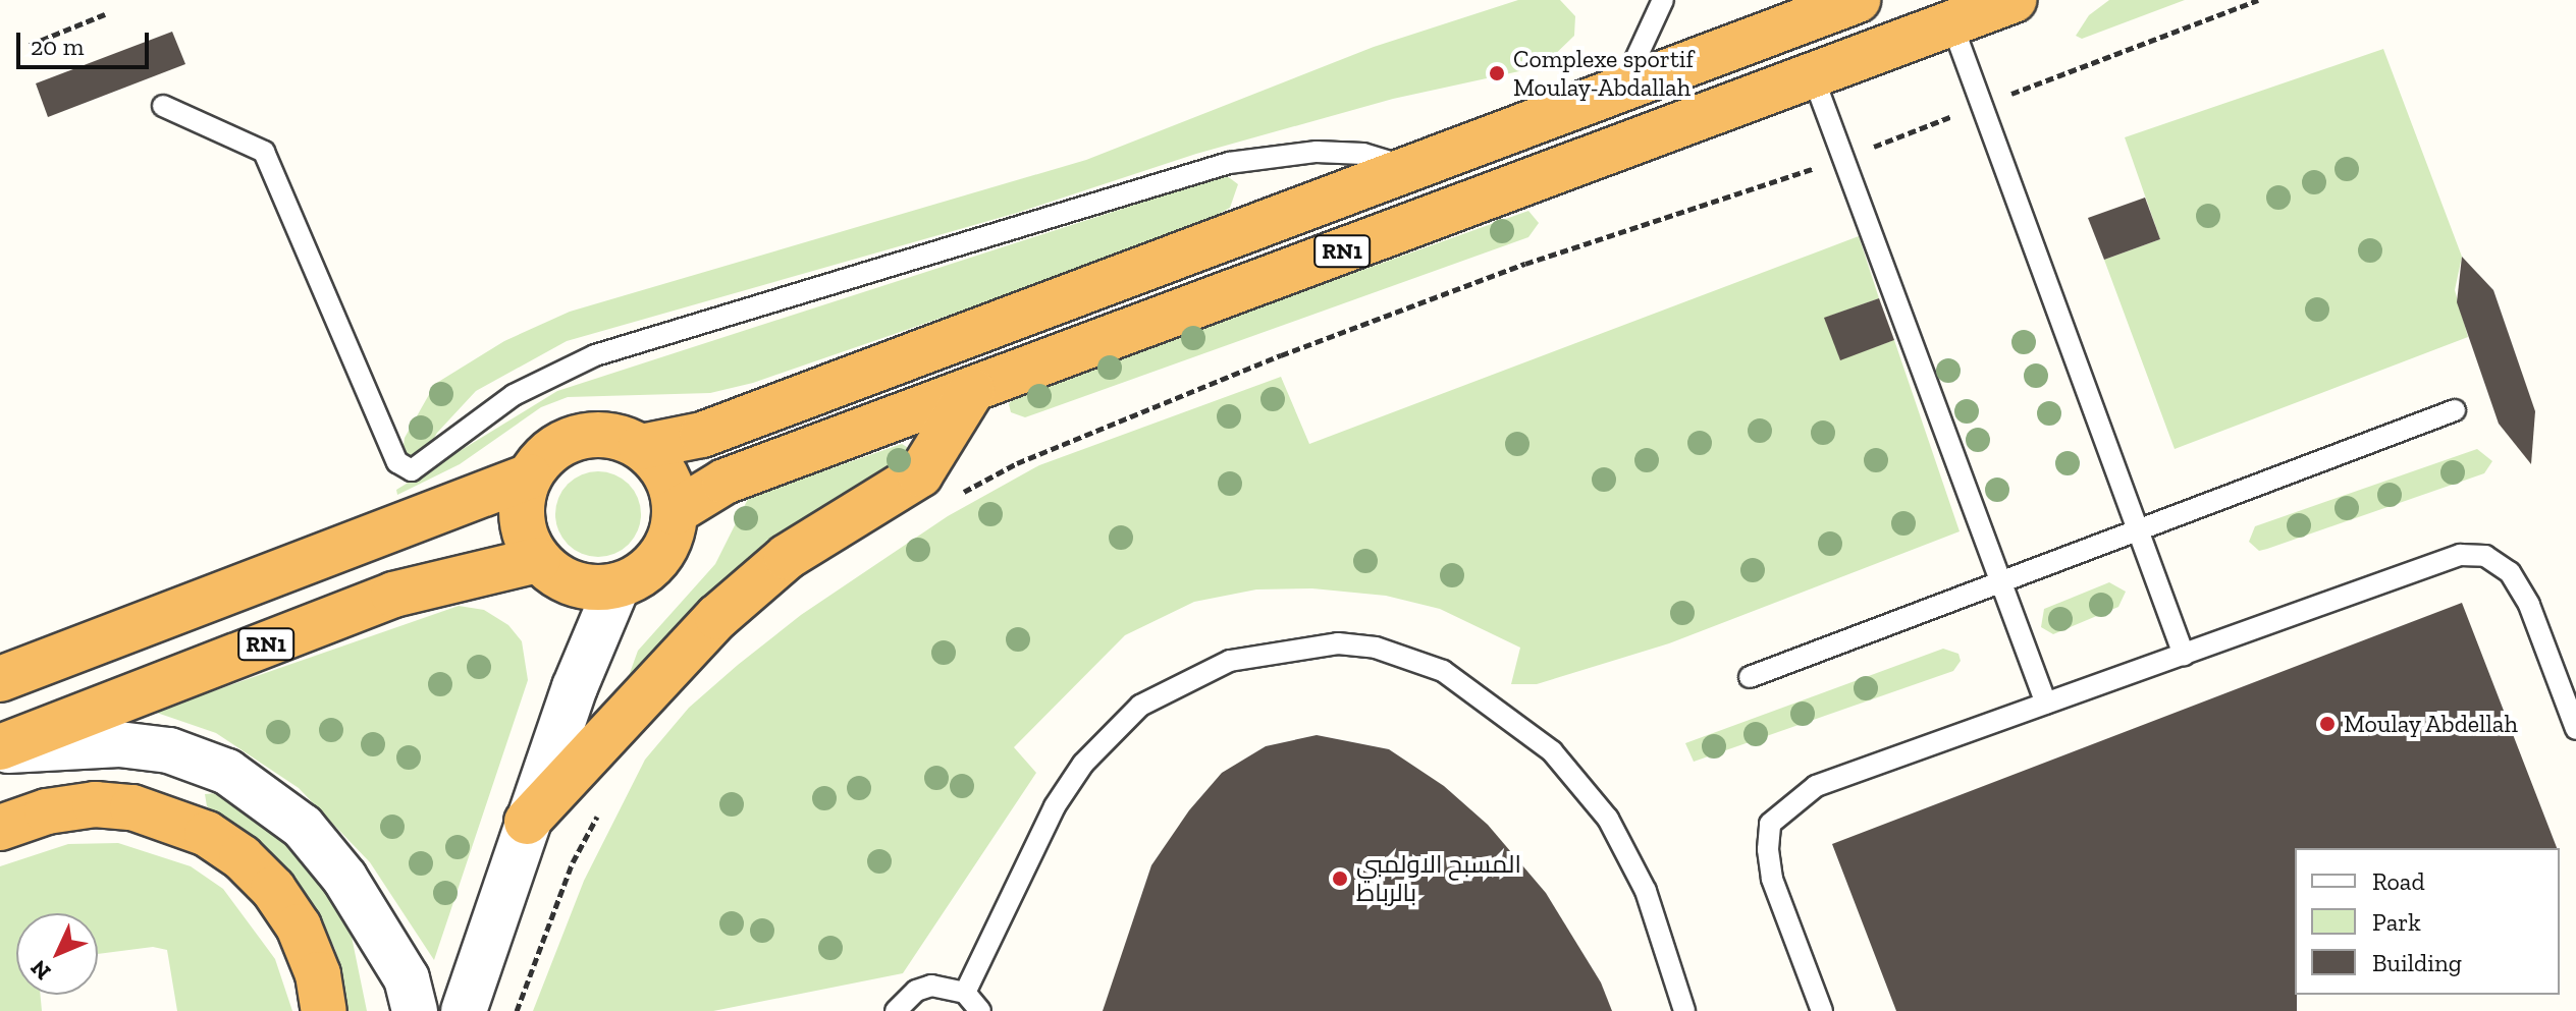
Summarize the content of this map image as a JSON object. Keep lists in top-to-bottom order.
{
  "streets": {
    "highway": ["RN1"]
  },
  "places": ["Complexe sportif Moulay-Abdallah", "Moulay Abdellah", "المسبح الاولمبي بالرباط"],
  "legend": ["Road", "Park", "Building"],
  "scale_bar": "20 m",
  "north": "bottom left"
}
